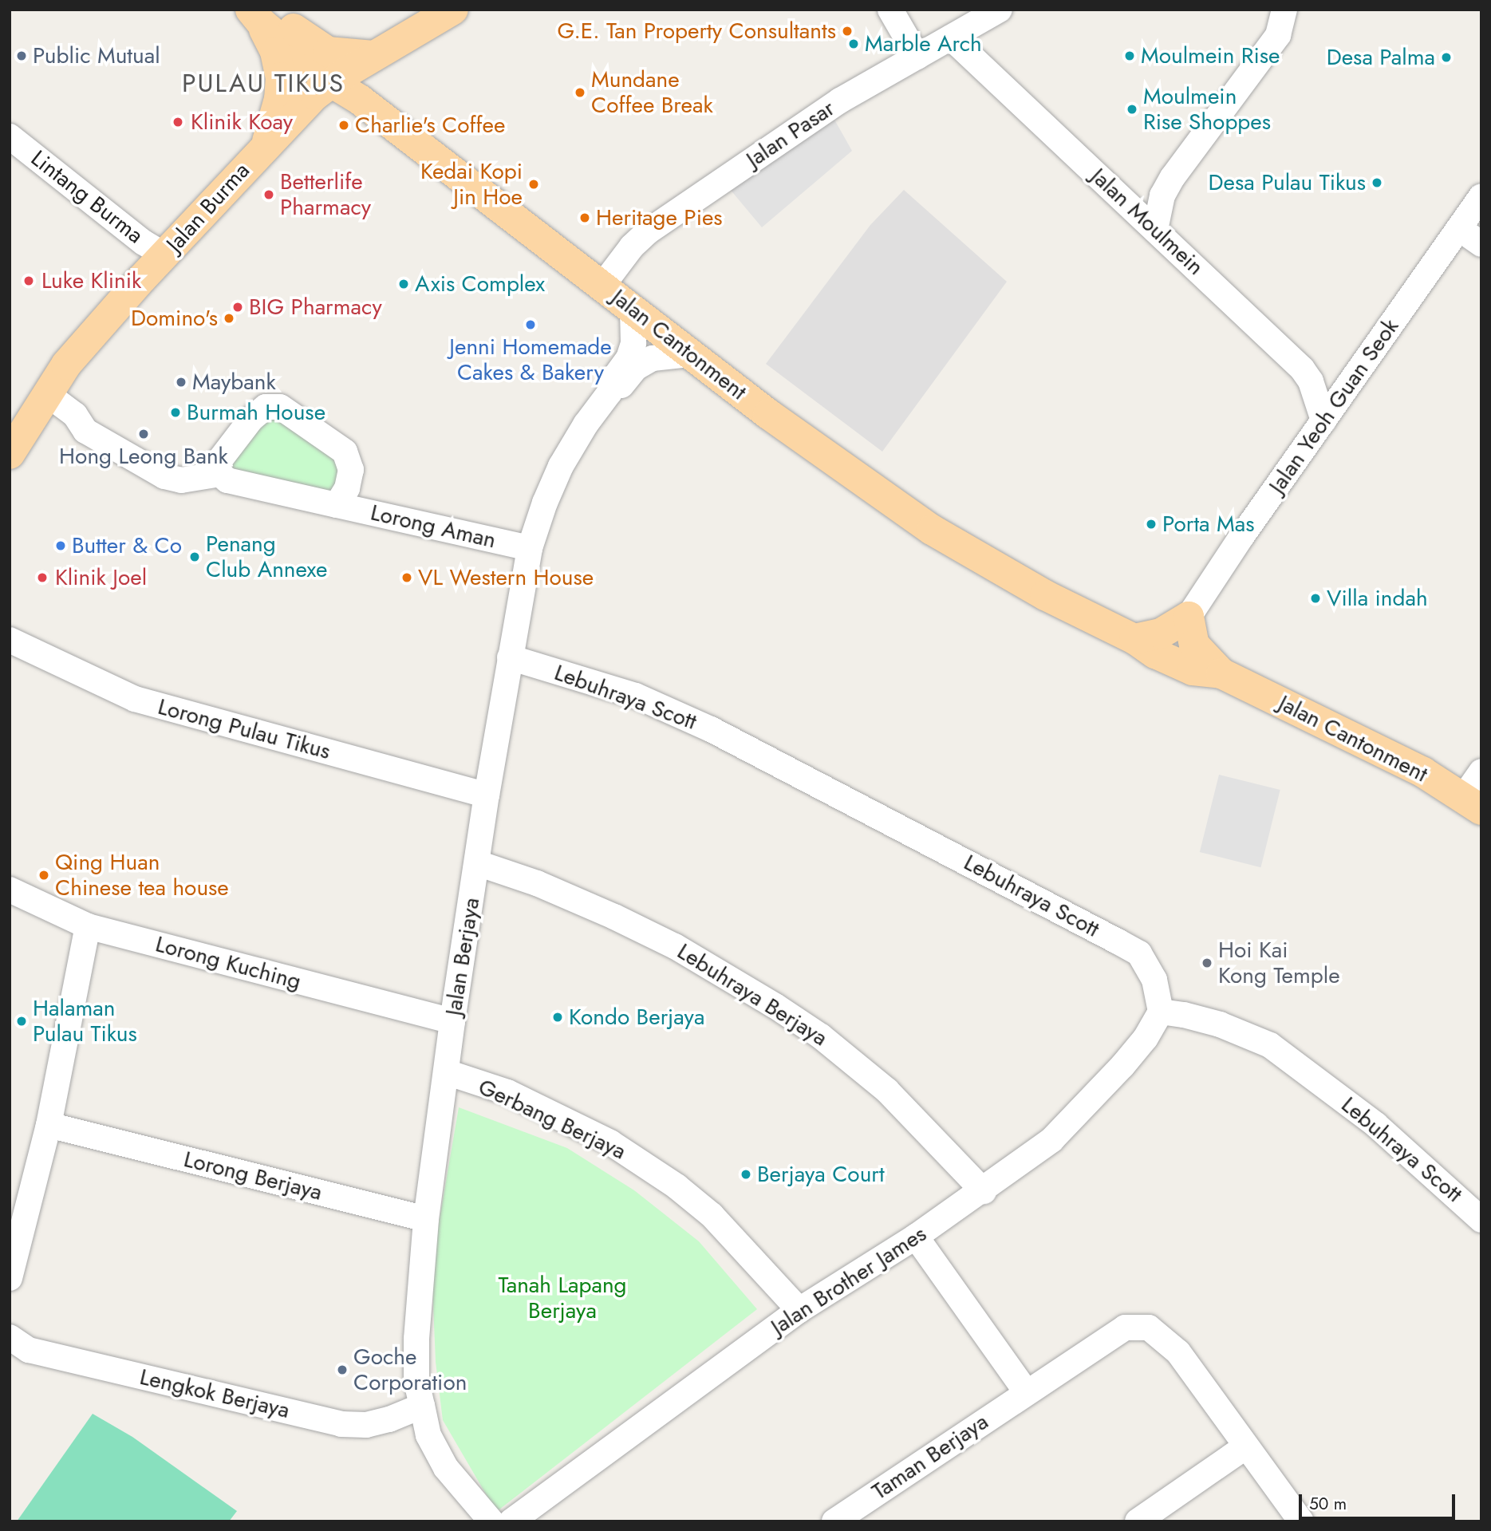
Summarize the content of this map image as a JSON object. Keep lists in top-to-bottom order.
{
  "streets": {
    "main road": ["Jalan Burma", "Jalan Cantonment"],
    "street": [
      "Jalan Pasar",
      "Lintang Burma",
      "Jalan Moulmein",
      "Jalan Yeoh Guan Seok",
      "Lorong Aman",
      "Lebuhraya Scott",
      "Lorong Pulau Tikus",
      "Jalan Berjaya",
      "Lorong Kuching",
      "Lebuhraya Berjaya",
      "Gerbang Berjaya",
      "Lorong Berjaya",
      "Jalan Brother James",
      "Lengkok Berjaya",
      "Taman Berjaya"
    ]
  },
  "crossings": [
    ["Jalan Pasar", "Jalan Moulmein"],
    ["Jalan Pasar", "Jalan Cantonment"],
    ["Lintang Burma", "Jalan Burma"],
    ["Jalan Burma", "Jalan Cantonment"],
    ["Jalan Moulmein", "Jalan Yeoh Guan Seok"],
    ["Jalan Cantonment", "Jalan Yeoh Guan Seok"],
    ["Jalan Cantonment", "Jalan Berjaya"],
    ["Lorong Aman", "Jalan Berjaya"],
    ["Lebuhraya Scott", "Jalan Berjaya"],
    ["Lebuhraya Scott", "Jalan Brother James"],
    ["Lorong Pulau Tikus", "Jalan Berjaya"],
    ["Jalan Berjaya", "Lorong Kuching"],
    ["Jalan Berjaya", "Lebuhraya Berjaya"],
    ["Jalan Berjaya", "Gerbang Berjaya"],
    ["Jalan Berjaya", "Lorong Berjaya"],
    ["Jalan Berjaya", "Lengkok Berjaya"],
    ["Lebuhraya Berjaya", "Jalan Brother James"],
    ["Gerbang Berjaya", "Jalan Brother James"]
  ],
  "districts": ["PULAU TIKUS"],
  "parks": ["Tanah Lapang Berjaya"],
  "places": [
    "G.E. Tan Property Consultants",
    "Marble Arch",
    "Public Mutual",
    "Moulmein Rise",
    "Desa Palma",
    "Mundane Coffee Break",
    "Moulmein Rise Shoppes",
    "Klinik Koay",
    "Charlie's Coffee",
    "Desa Pulau Tikus",
    "Kedai Kopi Jin Hoe",
    "Betterlife Pharmacy",
    "Heritage Pies",
    "Luke Klinik",
    "Axis Complex",
    "BIG Pharmacy",
    "Domino's",
    "Jenni Homemade Cakes & Bakery",
    "Maybank",
    "Burmah House",
    "Hong Leong Bank",
    "Porta Mas",
    "Butter & Co",
    "Penang Club Annexe",
    "Klinik Joel",
    "VL Western House",
    "Villa indah",
    "Qing Huan Chinese tea house",
    "Hoi Kai Kong Temple",
    "Kondo Berjaya",
    "Halaman Pulau Tikus",
    "Berjaya Court",
    "Goche Corporation"
  ],
  "scale_bar": "50 m"
}
